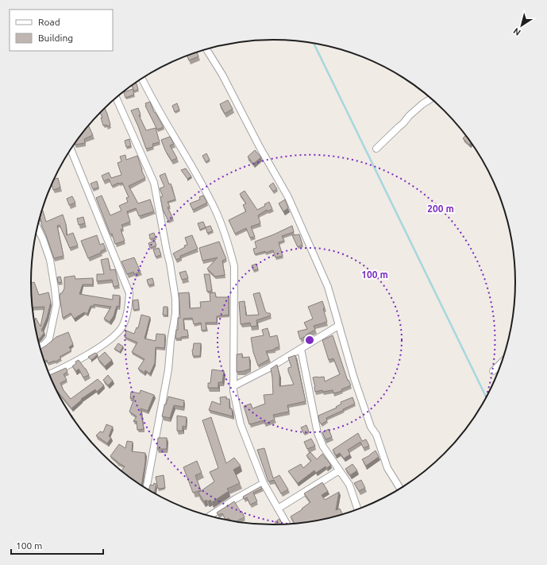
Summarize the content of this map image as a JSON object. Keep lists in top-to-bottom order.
{
  "legend": ["Road", "Building"],
  "scale_bar": "100 m",
  "north": "bottom left",
  "rings": ["200 m", "100 m"]
}
